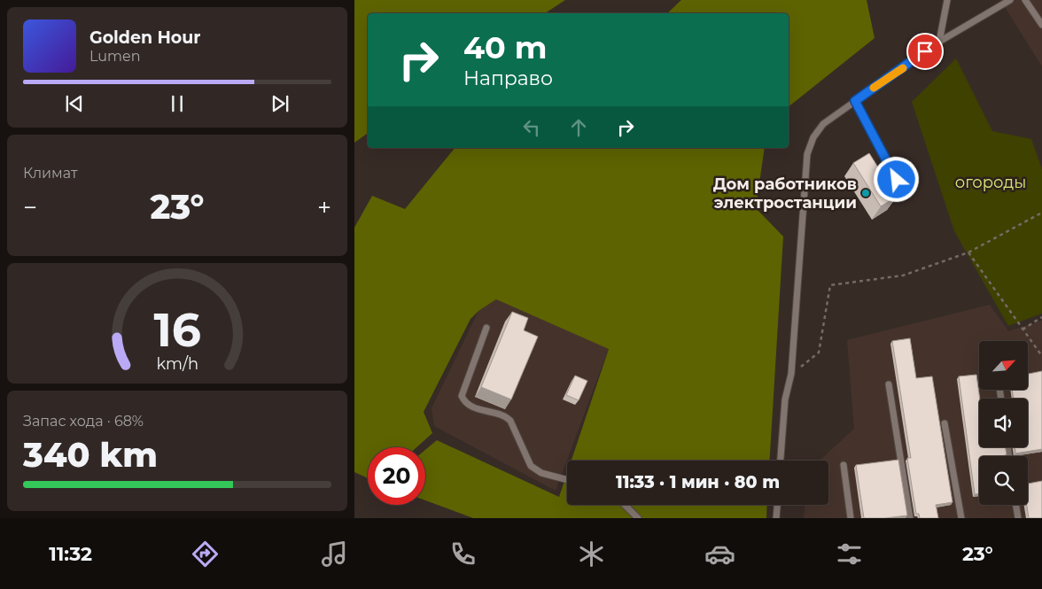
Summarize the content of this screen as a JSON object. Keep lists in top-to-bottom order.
{
  "parks": ["огороды"],
  "places": ["Дом работников электростанции"],
  "north": "top right",
  "page": {
    "turn": ["40 m", "Направо"],
    "song": ["Golden Hour", "Lumen"],
    "tile": [
      "Климат",
      ["Запас хода · 68%", "340 km"]
    ],
    "heat": ["−", "23°", "+"],
    "limit": "20",
    "trip": "11:33 · 1 мин · 80 m",
    "tabs": ["11:32", "23°"],
    "gauge": ["16", "km/h"]
  }
}
